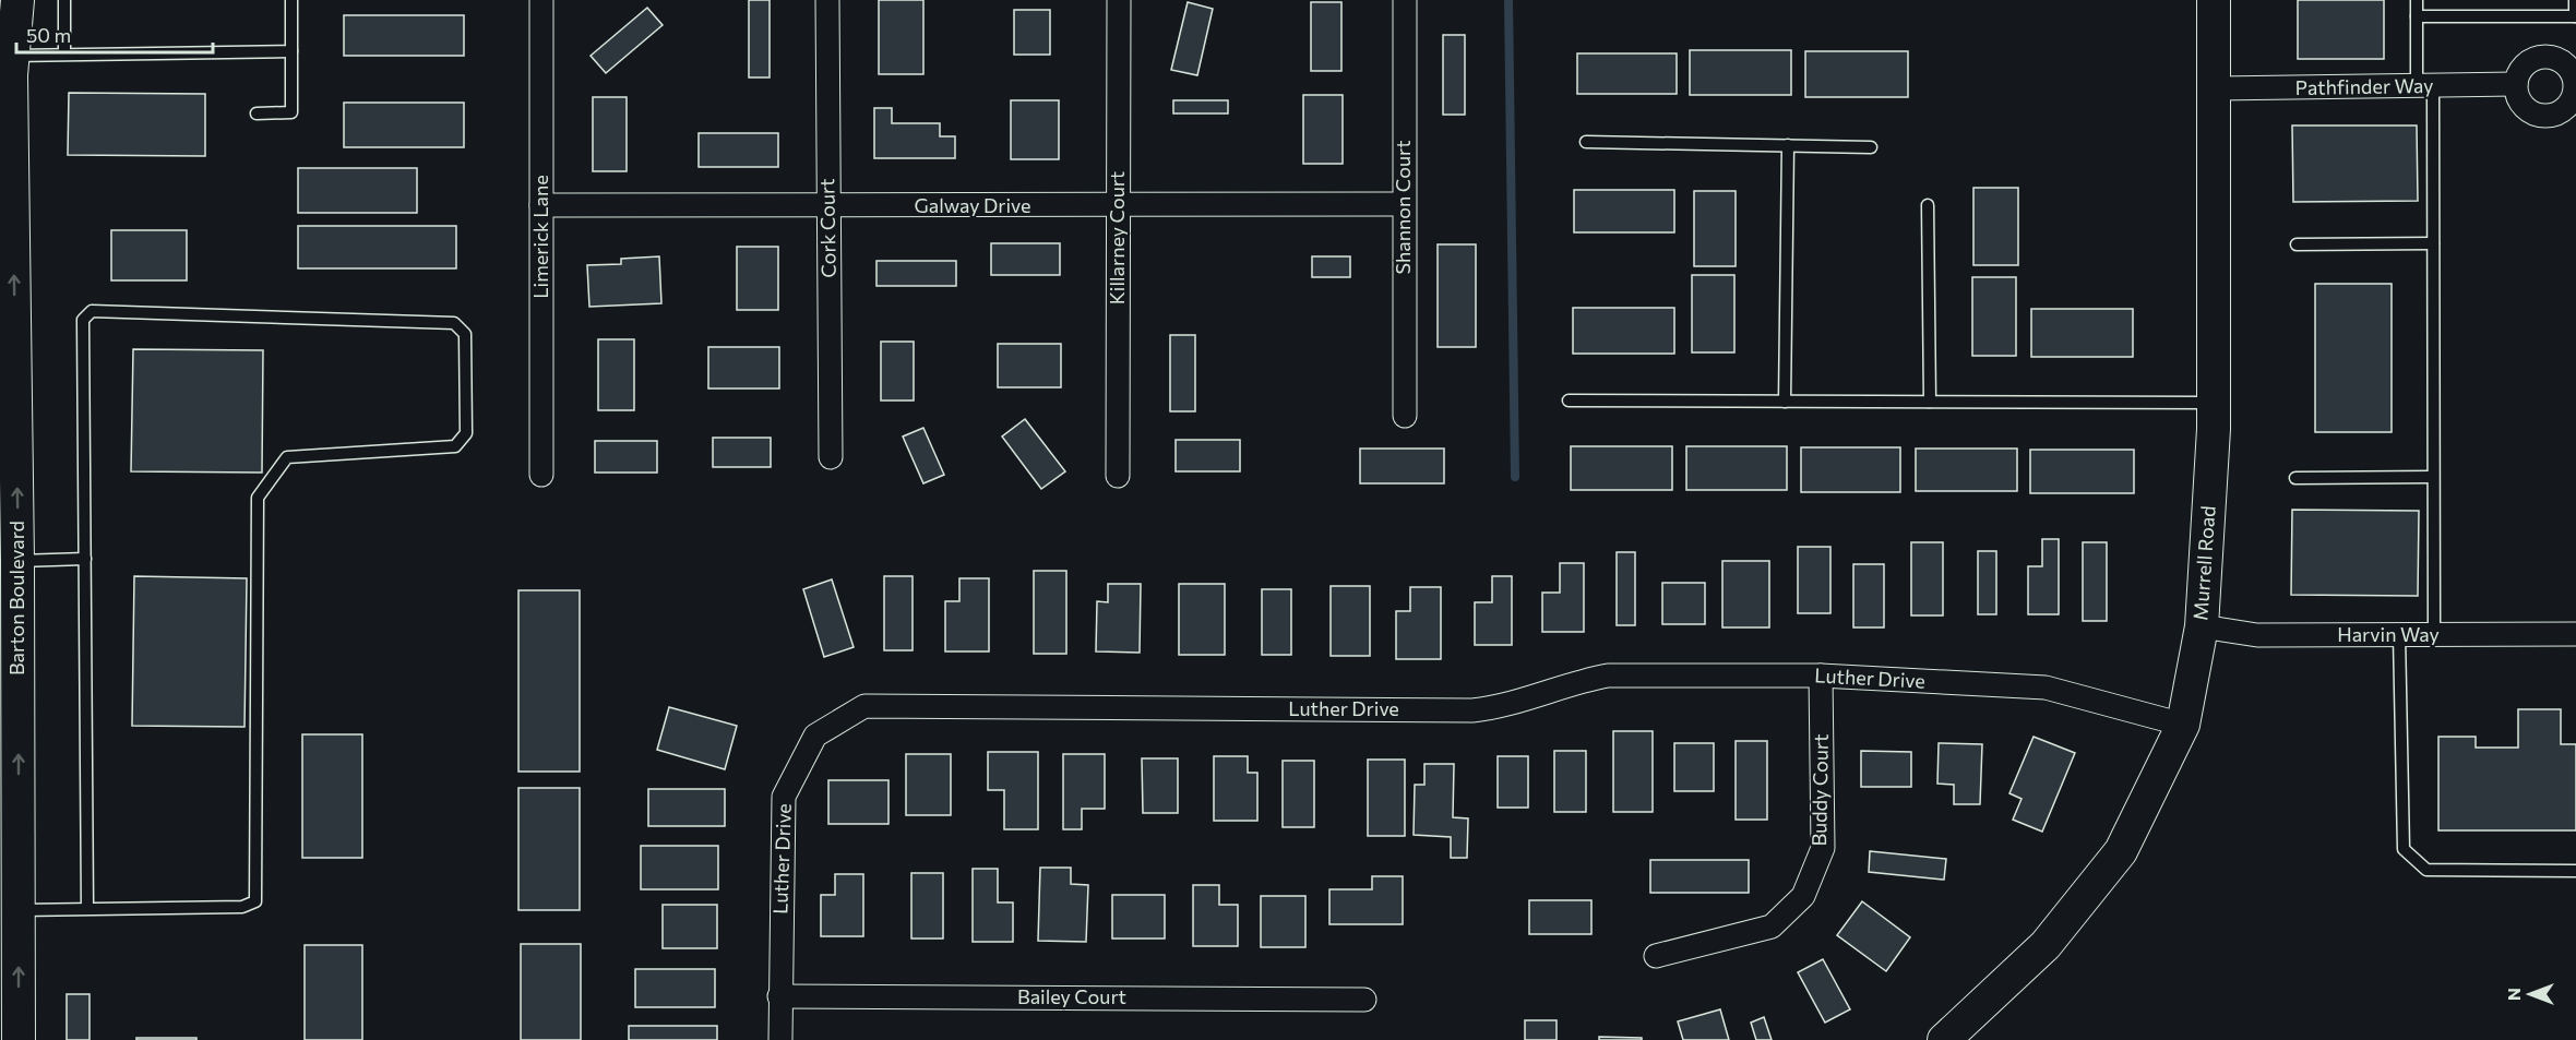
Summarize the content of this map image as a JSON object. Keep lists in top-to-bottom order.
{
  "streets": {
    "street": [
      "Pathfinder Way",
      "Galway Drive",
      "Shannon Court",
      "Cork Court",
      "Limerick Lane",
      "Killarney Court",
      "Murrell Road",
      "Barton Boulevard",
      "Harvin Way",
      "Luther Drive",
      "Buddy Court",
      "Bailey Court"
    ]
  },
  "crossings": [
    ["Pathfinder Way", "Murrell Road"],
    ["Galway Drive", "Shannon Court"],
    ["Galway Drive", "Cork Court"],
    ["Galway Drive", "Limerick Lane"],
    ["Galway Drive", "Killarney Court"],
    ["Murrell Road", "Harvin Way"],
    ["Murrell Road", "Luther Drive"],
    ["Luther Drive", "Buddy Court"],
    ["Luther Drive", "Bailey Court"]
  ],
  "one_way": ["Barton Boulevard"],
  "scale_bar": "50 m",
  "north": "left"
}
